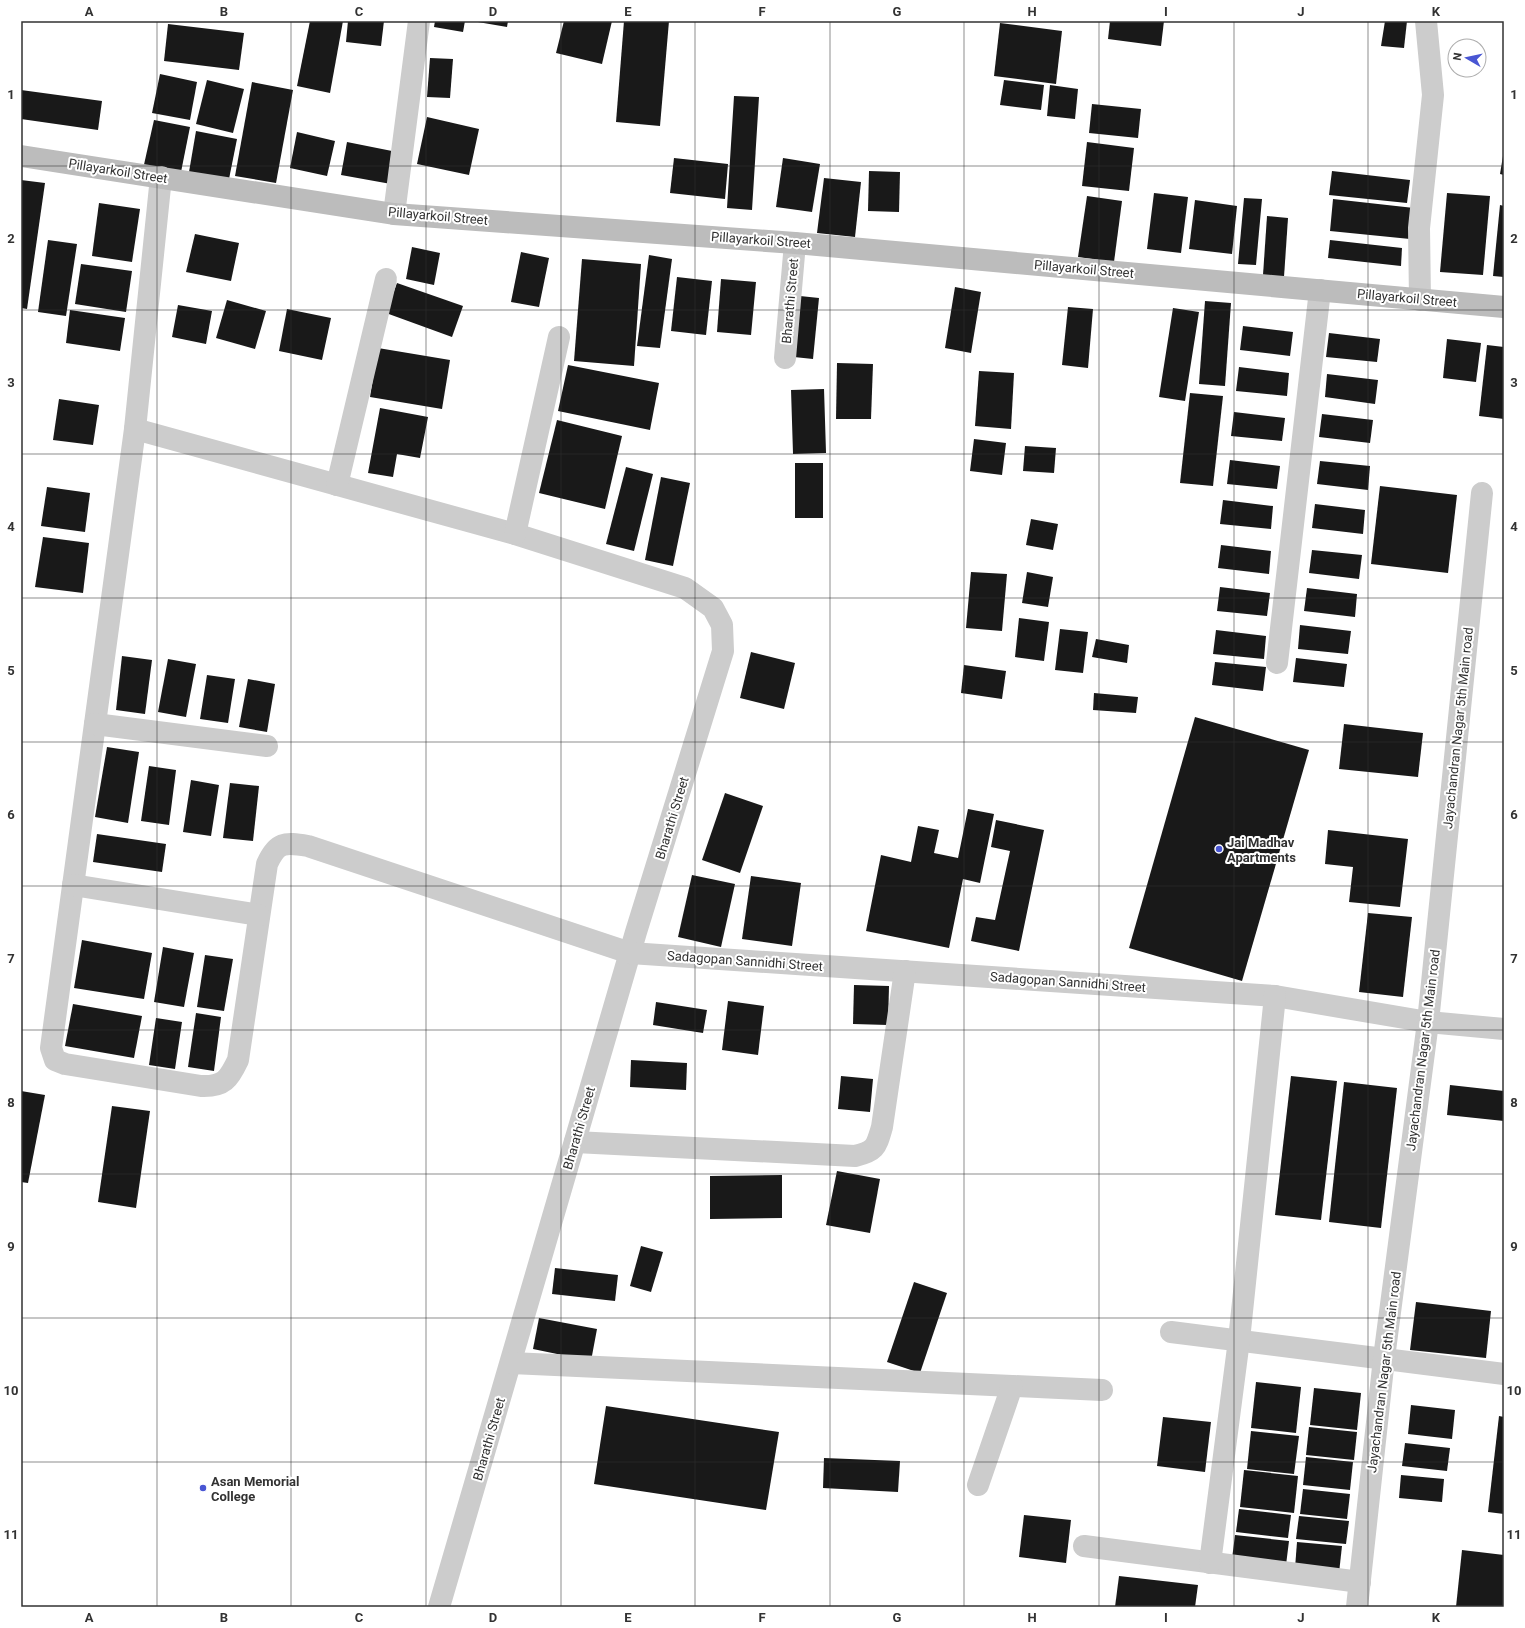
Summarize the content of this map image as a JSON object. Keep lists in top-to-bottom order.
{
  "streets": {
    "street": [
      "Pillayarkoil Street",
      "Bharathi Street",
      "Jayachandran Nagar 5th Main road",
      "Sadagopan Sannidhi Street"
    ]
  },
  "crossings": [
    ["Pillayarkoil Street", "Bharathi Street"],
    ["Bharathi Street", "Sadagopan Sannidhi Street"],
    ["Jayachandran Nagar 5th Main road", "Sadagopan Sannidhi Street"]
  ],
  "places": ["Jai Madhav Apartments", "Asan Memorial College"],
  "north": "left",
  "grid": {
    "columns": [
      "A",
      "B",
      "C",
      "D",
      "E",
      "F",
      "G",
      "H",
      "I",
      "J",
      "K"
    ],
    "rows": [
      "1",
      "2",
      "3",
      "4",
      "5",
      "6",
      "7",
      "8",
      "9",
      "10",
      "11"
    ]
  }
}
